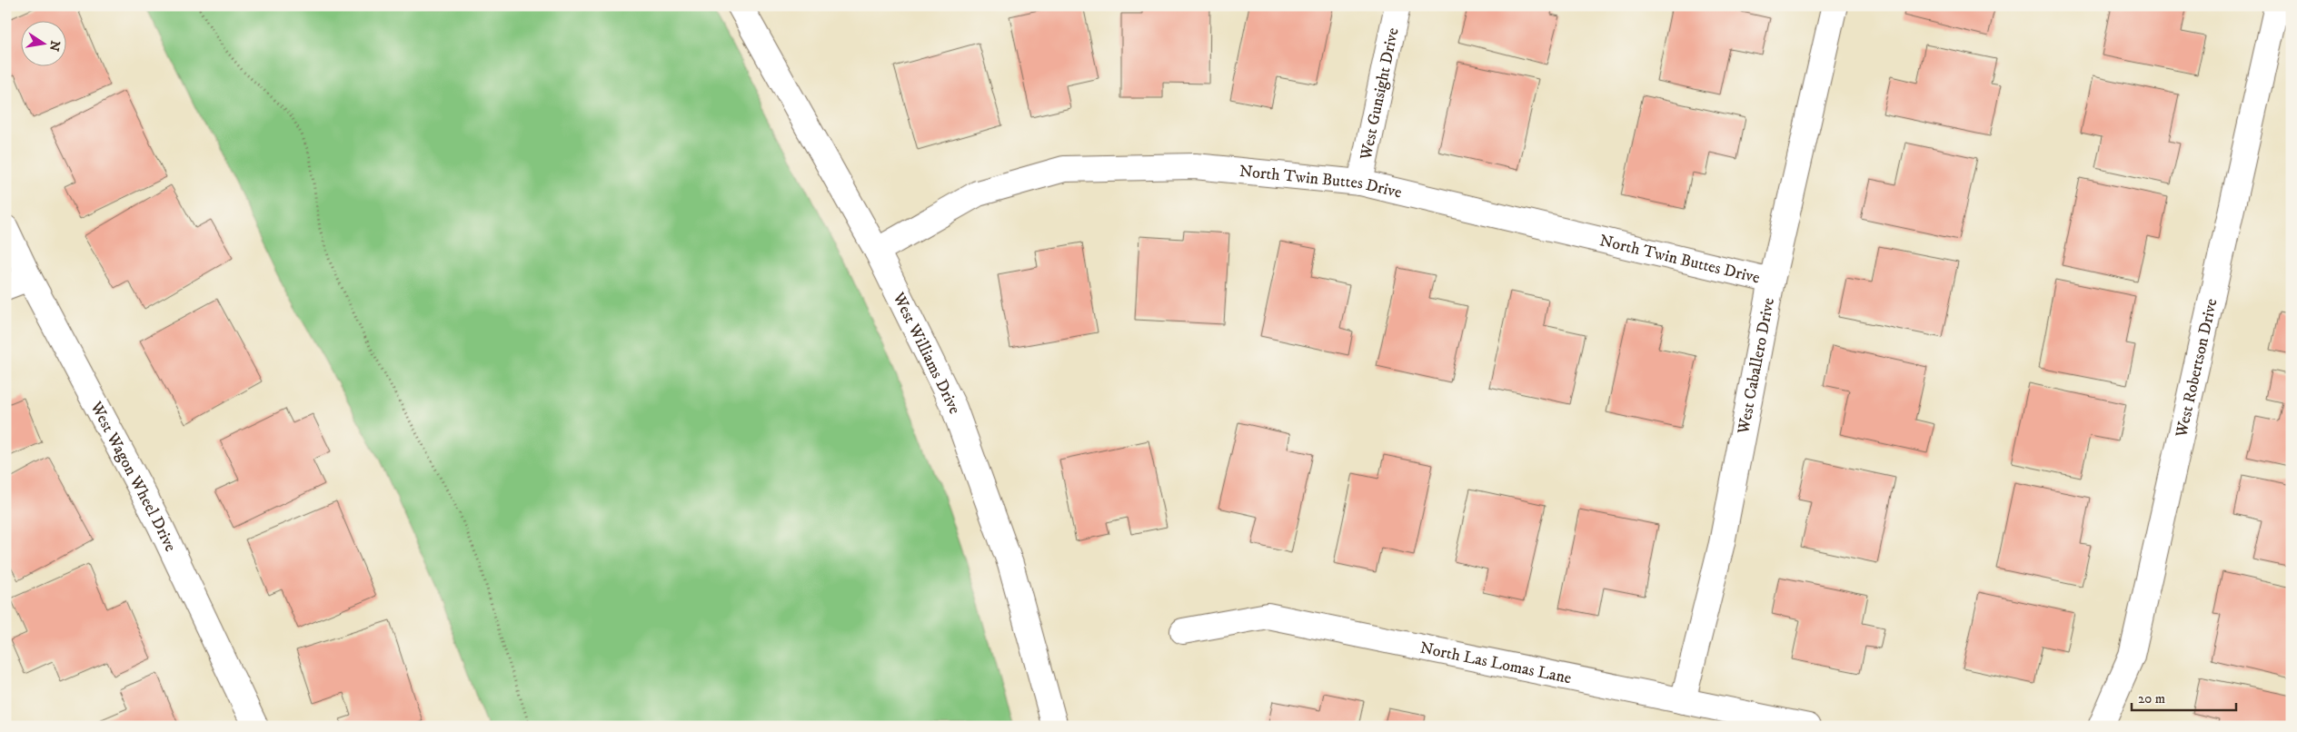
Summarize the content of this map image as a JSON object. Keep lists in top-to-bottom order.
{
  "streets": {
    "street": [
      "West Gunsight Drive",
      "North Twin Buttes Drive",
      "West Williams Drive",
      "West Caballero Drive",
      "West Robertson Drive",
      "West Wagon Wheel Drive",
      "North Las Lomas Lane"
    ]
  },
  "crossings": [
    ["West Gunsight Drive", "North Twin Buttes Drive"],
    ["North Twin Buttes Drive", "West Williams Drive"],
    ["North Twin Buttes Drive", "West Caballero Drive"],
    ["West Caballero Drive", "North Las Lomas Lane"]
  ],
  "scale_bar": "20 m",
  "north": "right"
}
